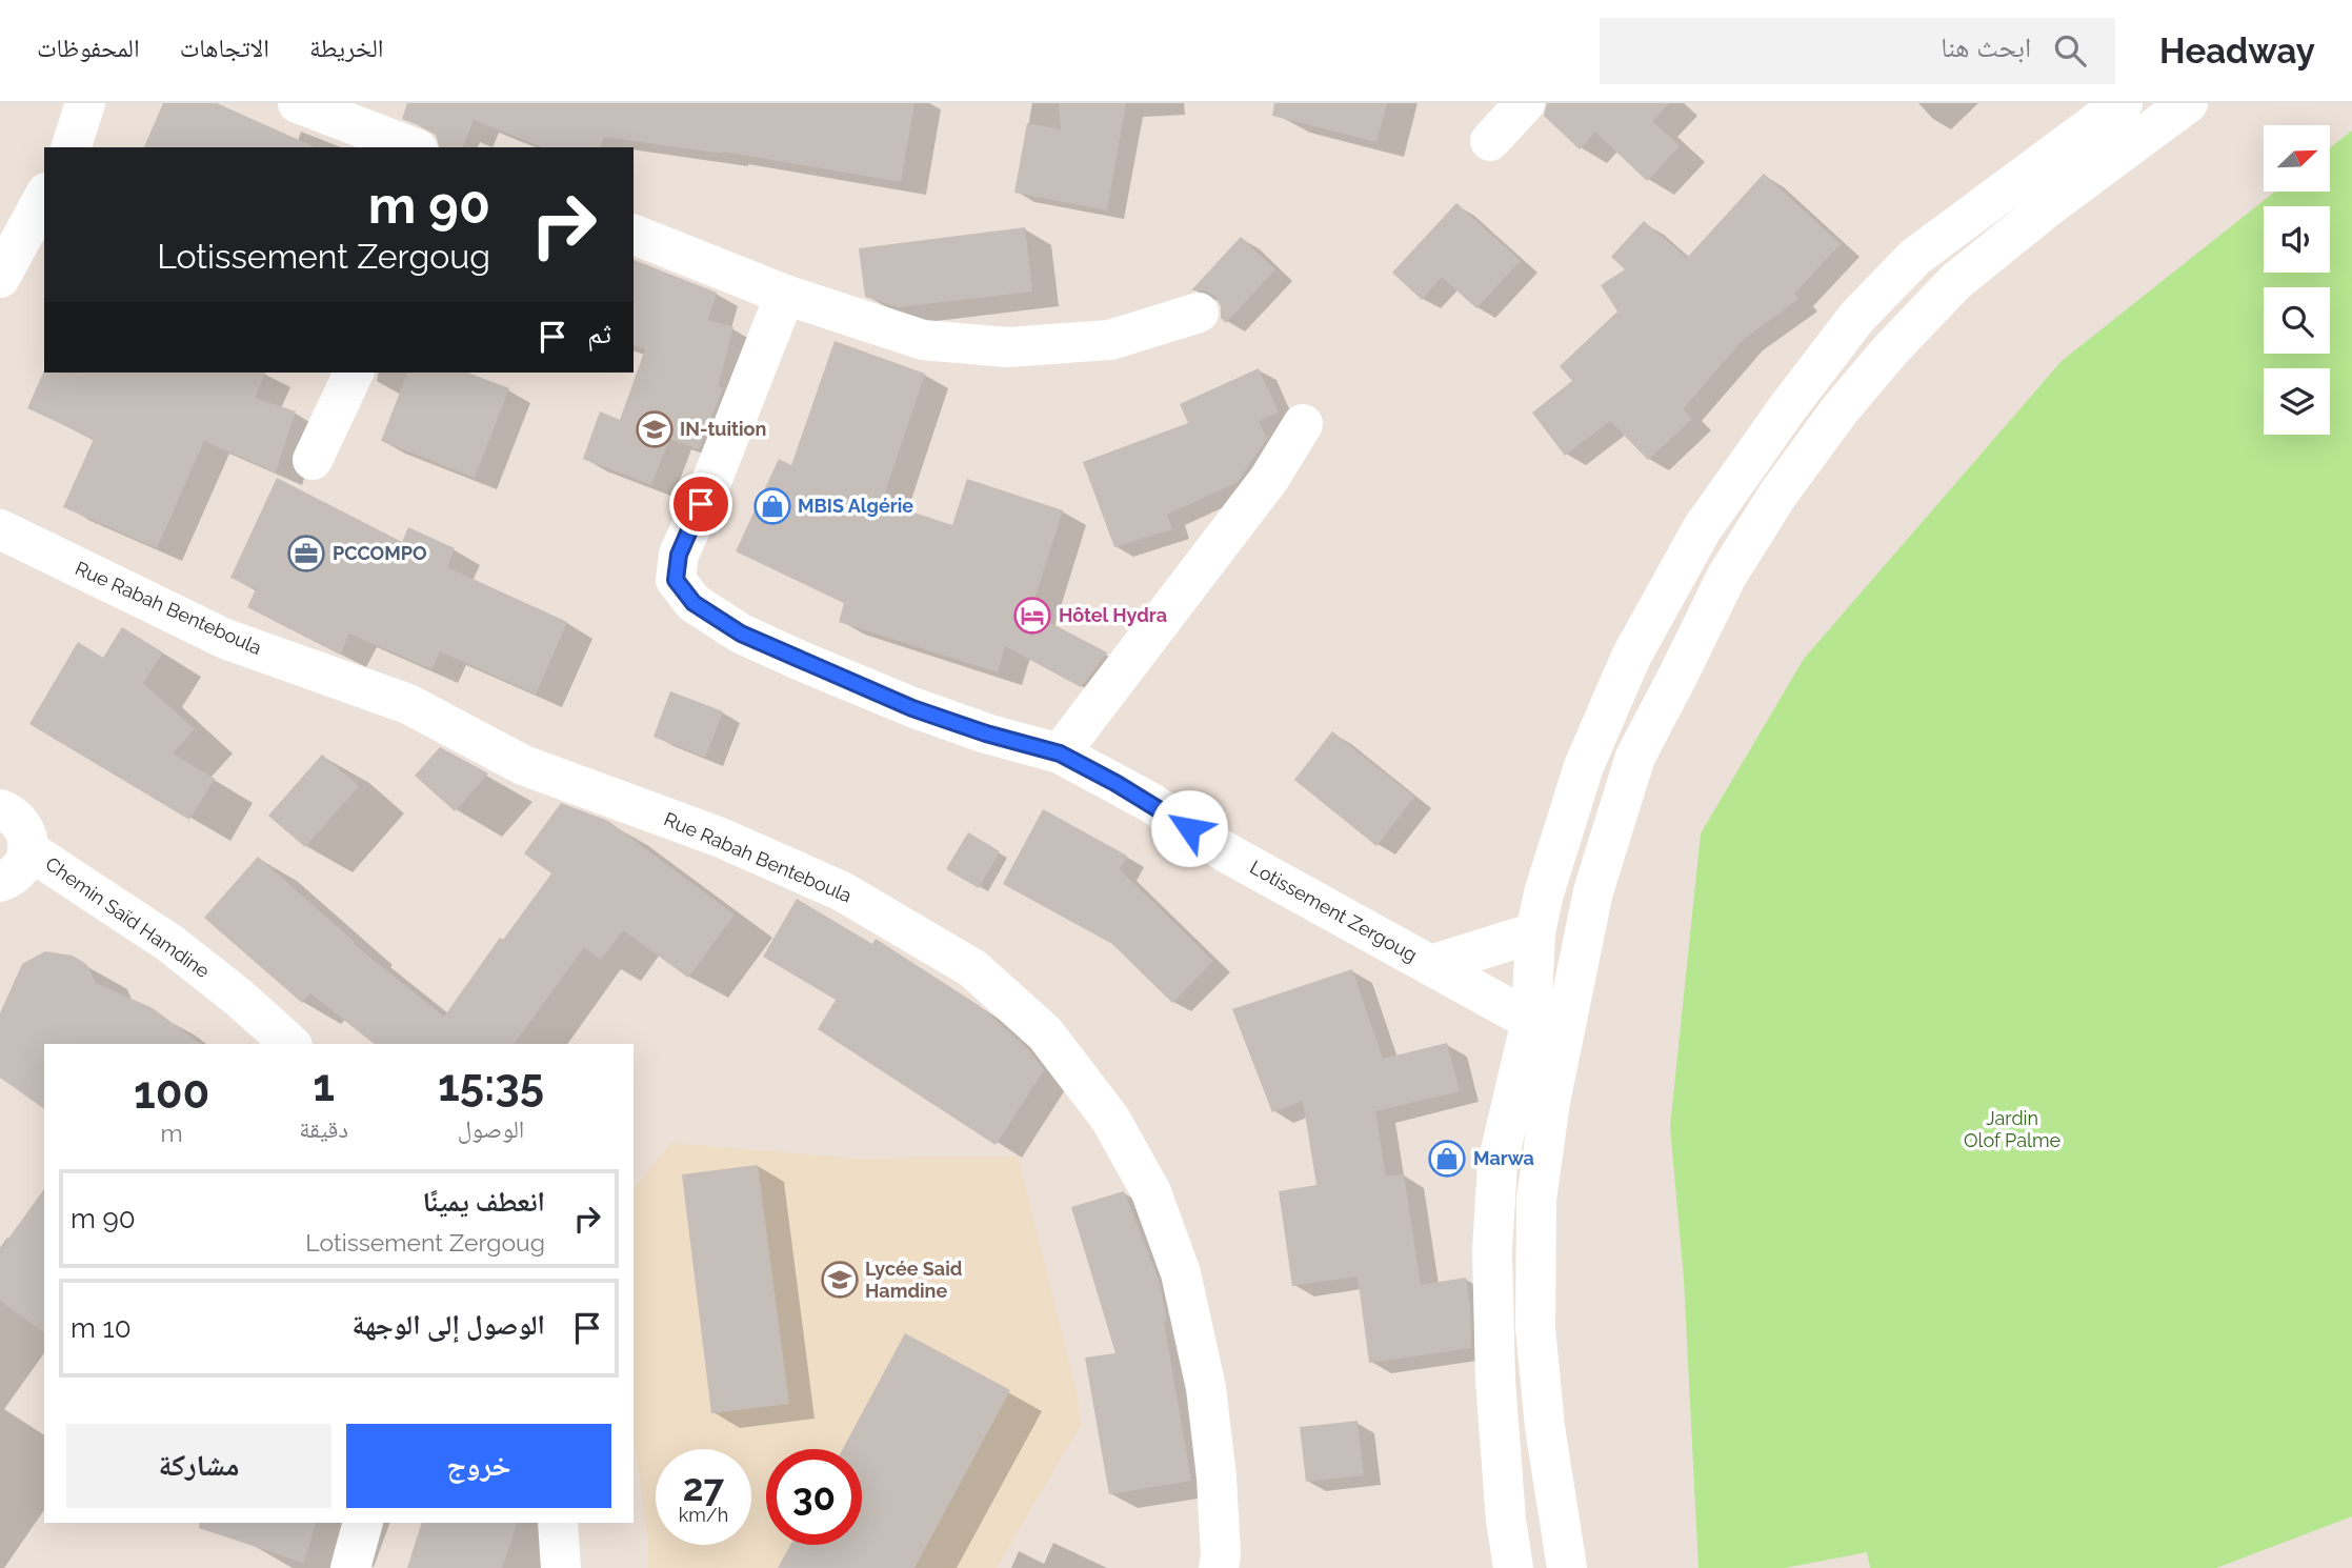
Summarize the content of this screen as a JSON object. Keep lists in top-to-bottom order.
{
  "streets": {
    "street": ["Rue Rabah Benteboula", "Lotissement Zergoug", "Chemin Saïd Hamdine"]
  },
  "parks": ["Jardin Olof Palme"],
  "places": {
    "school or university": ["IN-tuition", "Lycée Said Hamdine"],
    "shop": ["MBIS Algérie", "Marwa"],
    "office": ["PCCOMPO"],
    "hotel": ["Hôtel Hydra"]
  },
  "north": "top right",
  "page": {
    "header": "Headway",
    "search": "ابحث هنا",
    "nav": ["الخريطة", "الاتجاهات", "المحفوظات"],
    "turn": ["90 m", "Lotissement Zergoug"],
    "then": "ثم",
    "eta": [
      "15:35",
      "الوصول",
      "1",
      "دقيقة",
      "100",
      "m"
    ],
    "list": [
      {
        "name": "انعطف يمينًا",
        "note": "Lotissement Zergoug",
        "value": "90 m"
      },
      {
        "name": "الوصول إلى الوجهة",
        "value": "10 m"
      }
    ],
    "buttons": ["خروج", "مشاركة"],
    "speed": "27 km/h",
    "limit": "30"
  }
}
